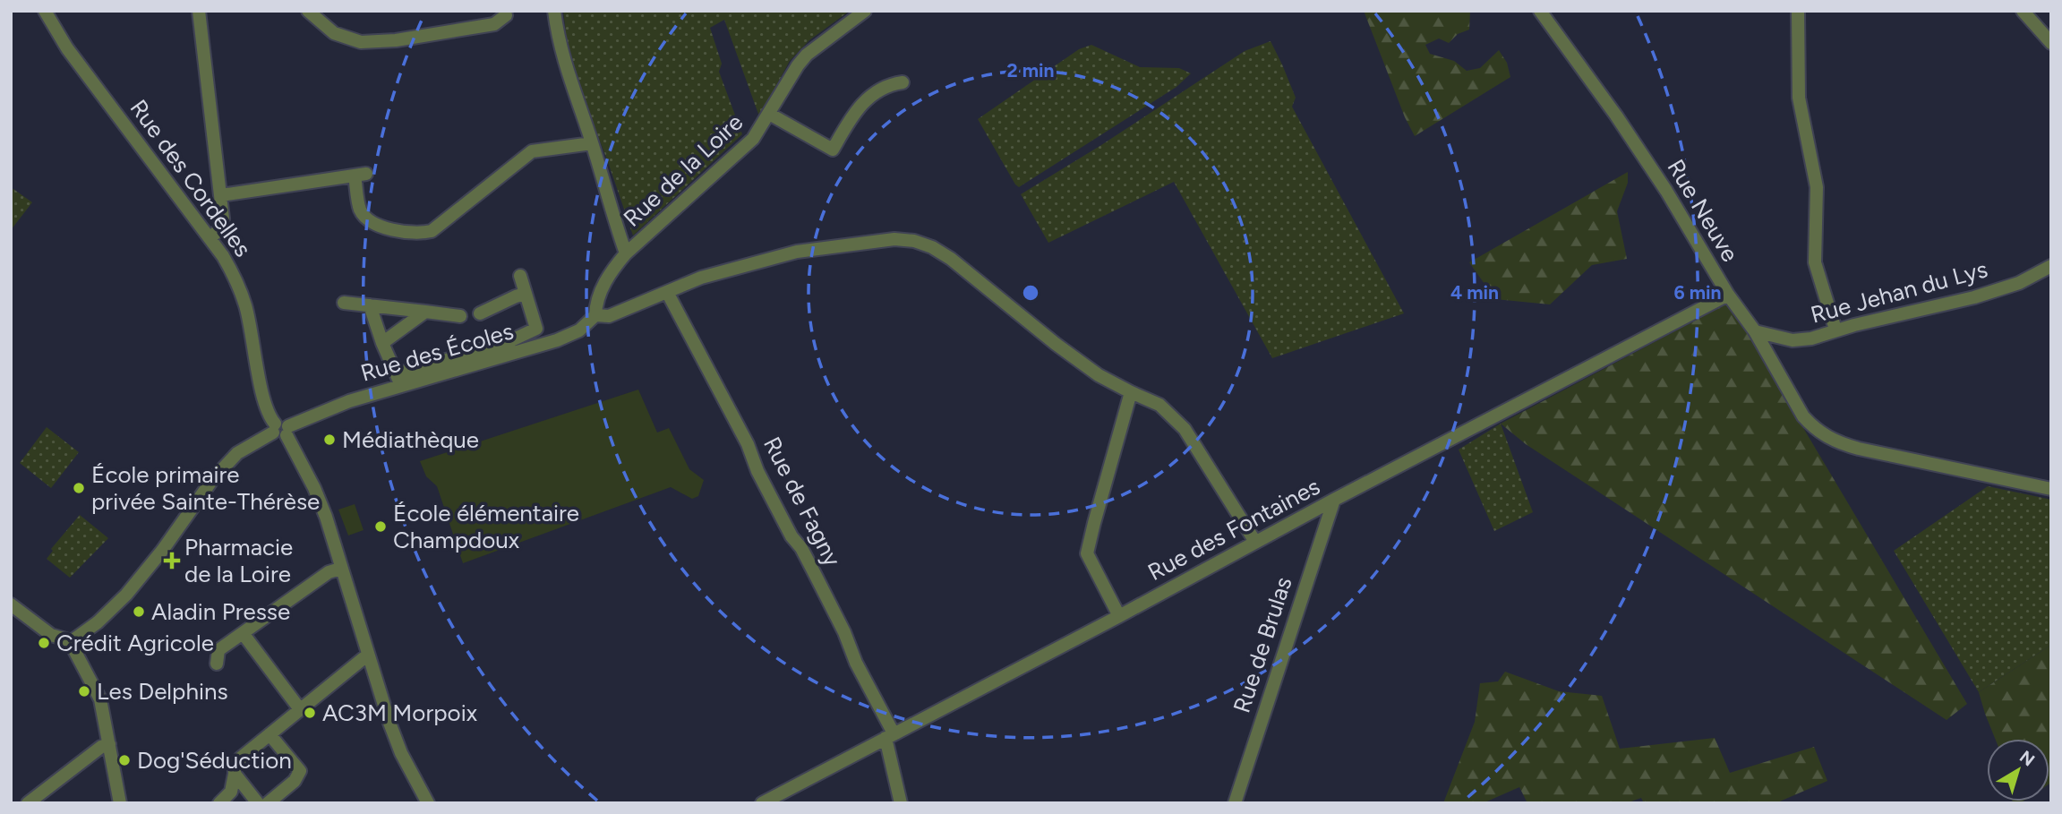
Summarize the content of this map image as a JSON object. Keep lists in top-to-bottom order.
{
  "streets": {
    "street": [
      "Rue de la Loire",
      "Rue des Cordelles",
      "Rue Neuve",
      "Rue Jehan du Lys",
      "Rue des Écoles",
      "Rue de Fagny",
      "Rue des Fontaines",
      "Rue de Brulas"
    ]
  },
  "crossings": [
    ["Rue de la Loire", "Rue des Écoles"],
    ["Rue des Cordelles", "Rue des Écoles"],
    ["Rue Neuve", "Rue Jehan du Lys"],
    ["Rue Neuve", "Rue des Fontaines"],
    ["Rue de Fagny", "Rue des Fontaines"],
    ["Rue des Fontaines", "Rue de Brulas"]
  ],
  "places": {
    "other": [
      "Médiathèque",
      "École primaire privée Sainte-Thérèse",
      "École élémentaire Champdoux",
      "Aladin Presse",
      "Crédit Agricole",
      "Les Delphins",
      "AC3M Morpoix",
      "Dog'Séduction"
    ],
    "health": ["Pharmacie de la Loire"]
  },
  "north": "top right",
  "rings": ["2 min", "4 min", "6 min"]
}
